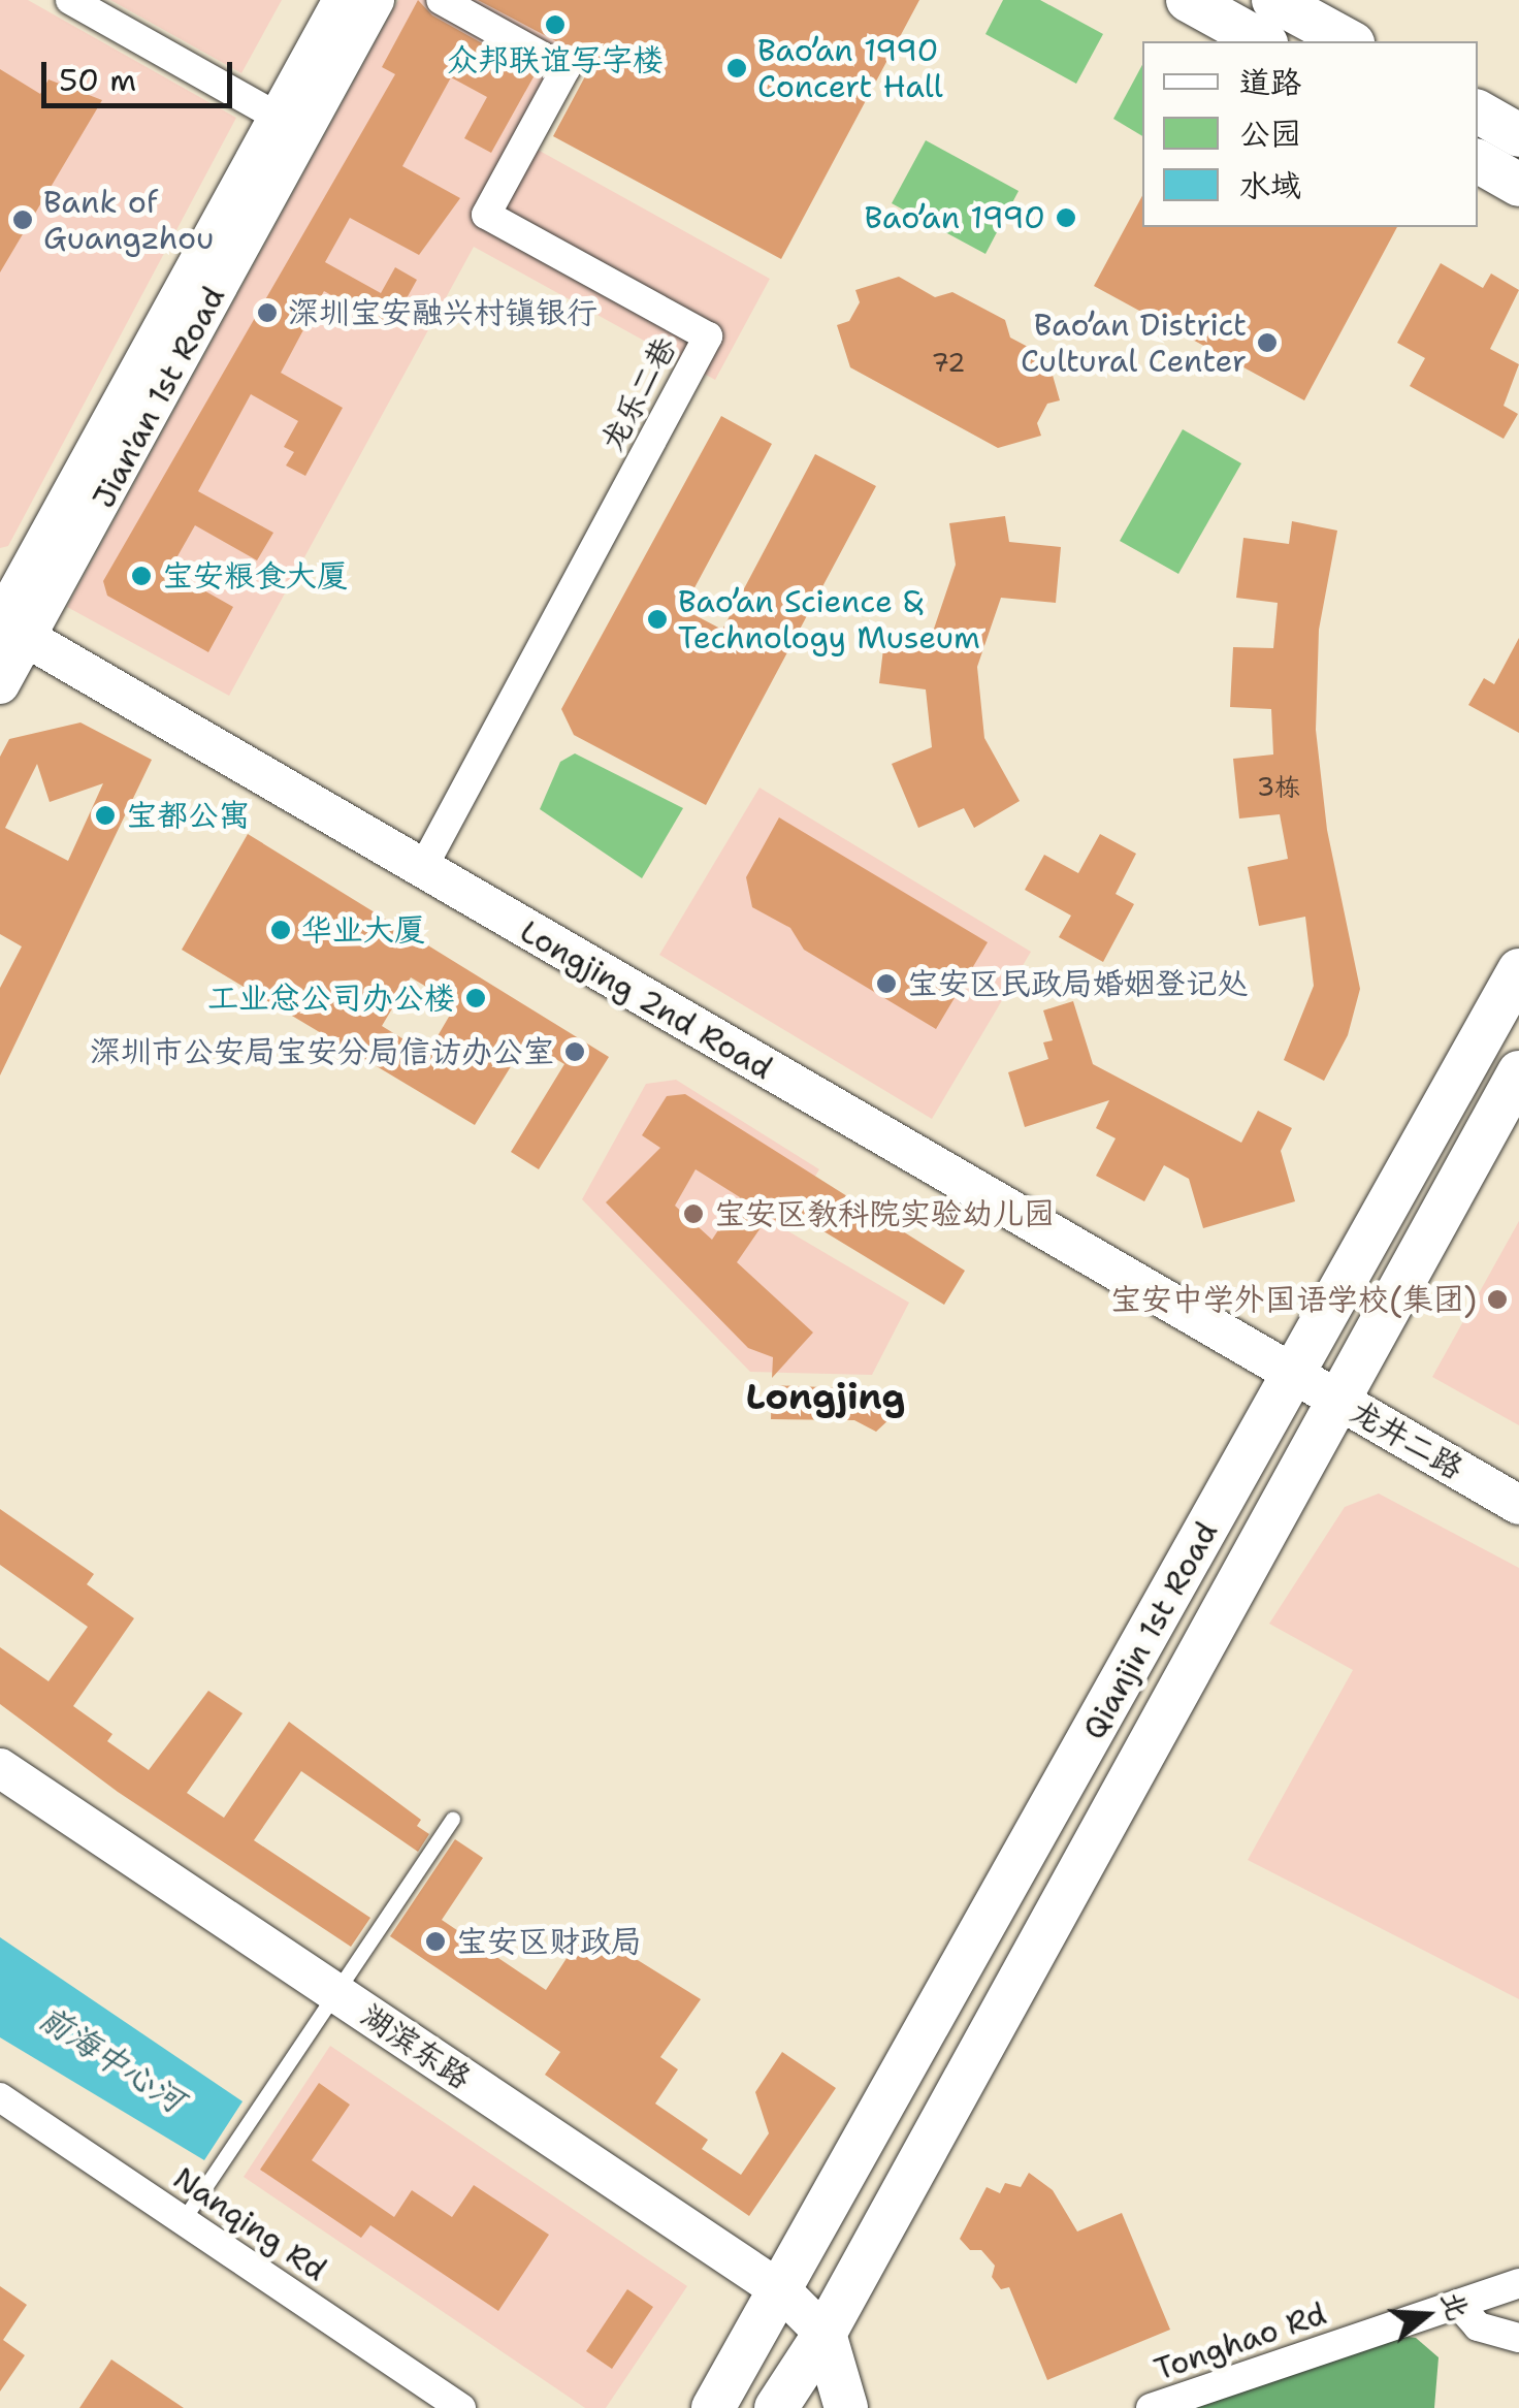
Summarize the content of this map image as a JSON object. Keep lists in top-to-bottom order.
{
  "streets": {
    "main road": [
      "Jian'an 1st Road",
      "Longjing 2nd Road",
      "龙井二路",
      "Qianjin 1st Road",
      "湖滨东路"
    ],
    "street": ["龙乐二巷", "Nanqing Rd", "Tonghao Rd"]
  },
  "crossings": [
    ["龙乐二巷", "Longjing 2nd Road"],
    ["Jian'an 1st Road", "Longjing 2nd Road"],
    ["Longjing 2nd Road", "龙井二路"],
    ["Longjing 2nd Road", "Qianjin 1st Road"],
    ["龙井二路", "Qianjin 1st Road"],
    ["Qianjin 1st Road", "湖滨东路"]
  ],
  "districts": ["Longjing"],
  "water": ["前海中心河"],
  "places": [
    "众邦联谊写字楼",
    "Bao’an 1990 Concert Hall",
    "Bao’an 1990",
    "Bank of Guangzhou",
    "深圳宝安融兴村镇银行",
    "Bao’an District Cultural Center",
    "宝安粮食大厦",
    "Bao’an Science & Technology Museum",
    "宝都公寓",
    "华业大厦",
    "宝安区民政局婚姻登记处",
    "工业总公司办公楼",
    "深圳市公安局宝安分局信访办公室",
    "宝安区教科院实验幼儿园",
    "宝安中学外国语学校(集团)",
    "宝安区财政局"
  ],
  "house_numbers": ["72", "3栋"],
  "legend": ["道路", "公园", "水域"],
  "scale_bar": "50 m",
  "north": "right"
}
